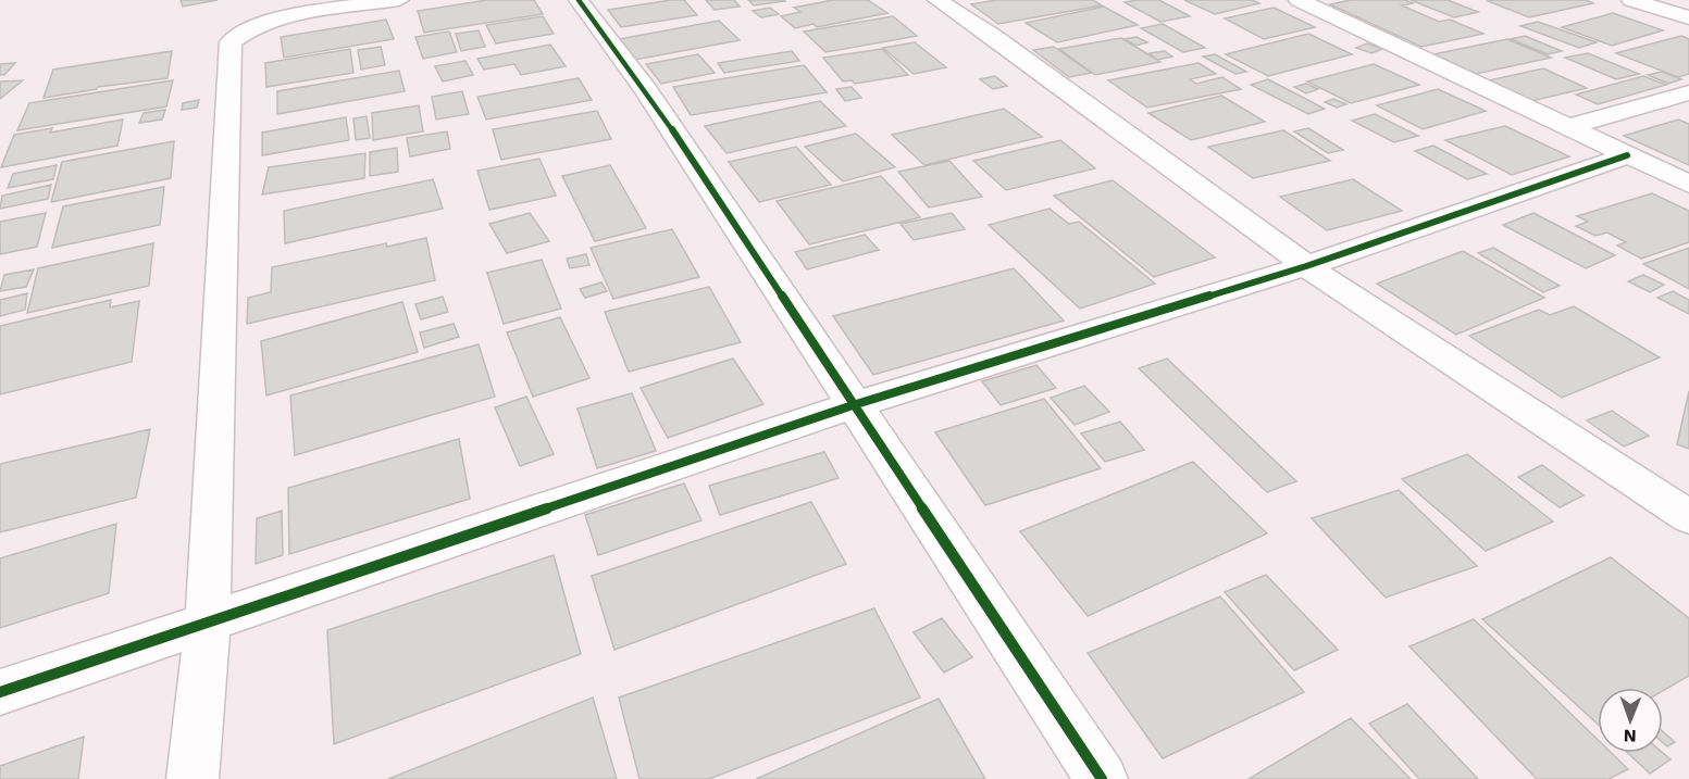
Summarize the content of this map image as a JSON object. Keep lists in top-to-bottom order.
{
  "north": "bottom"
}
